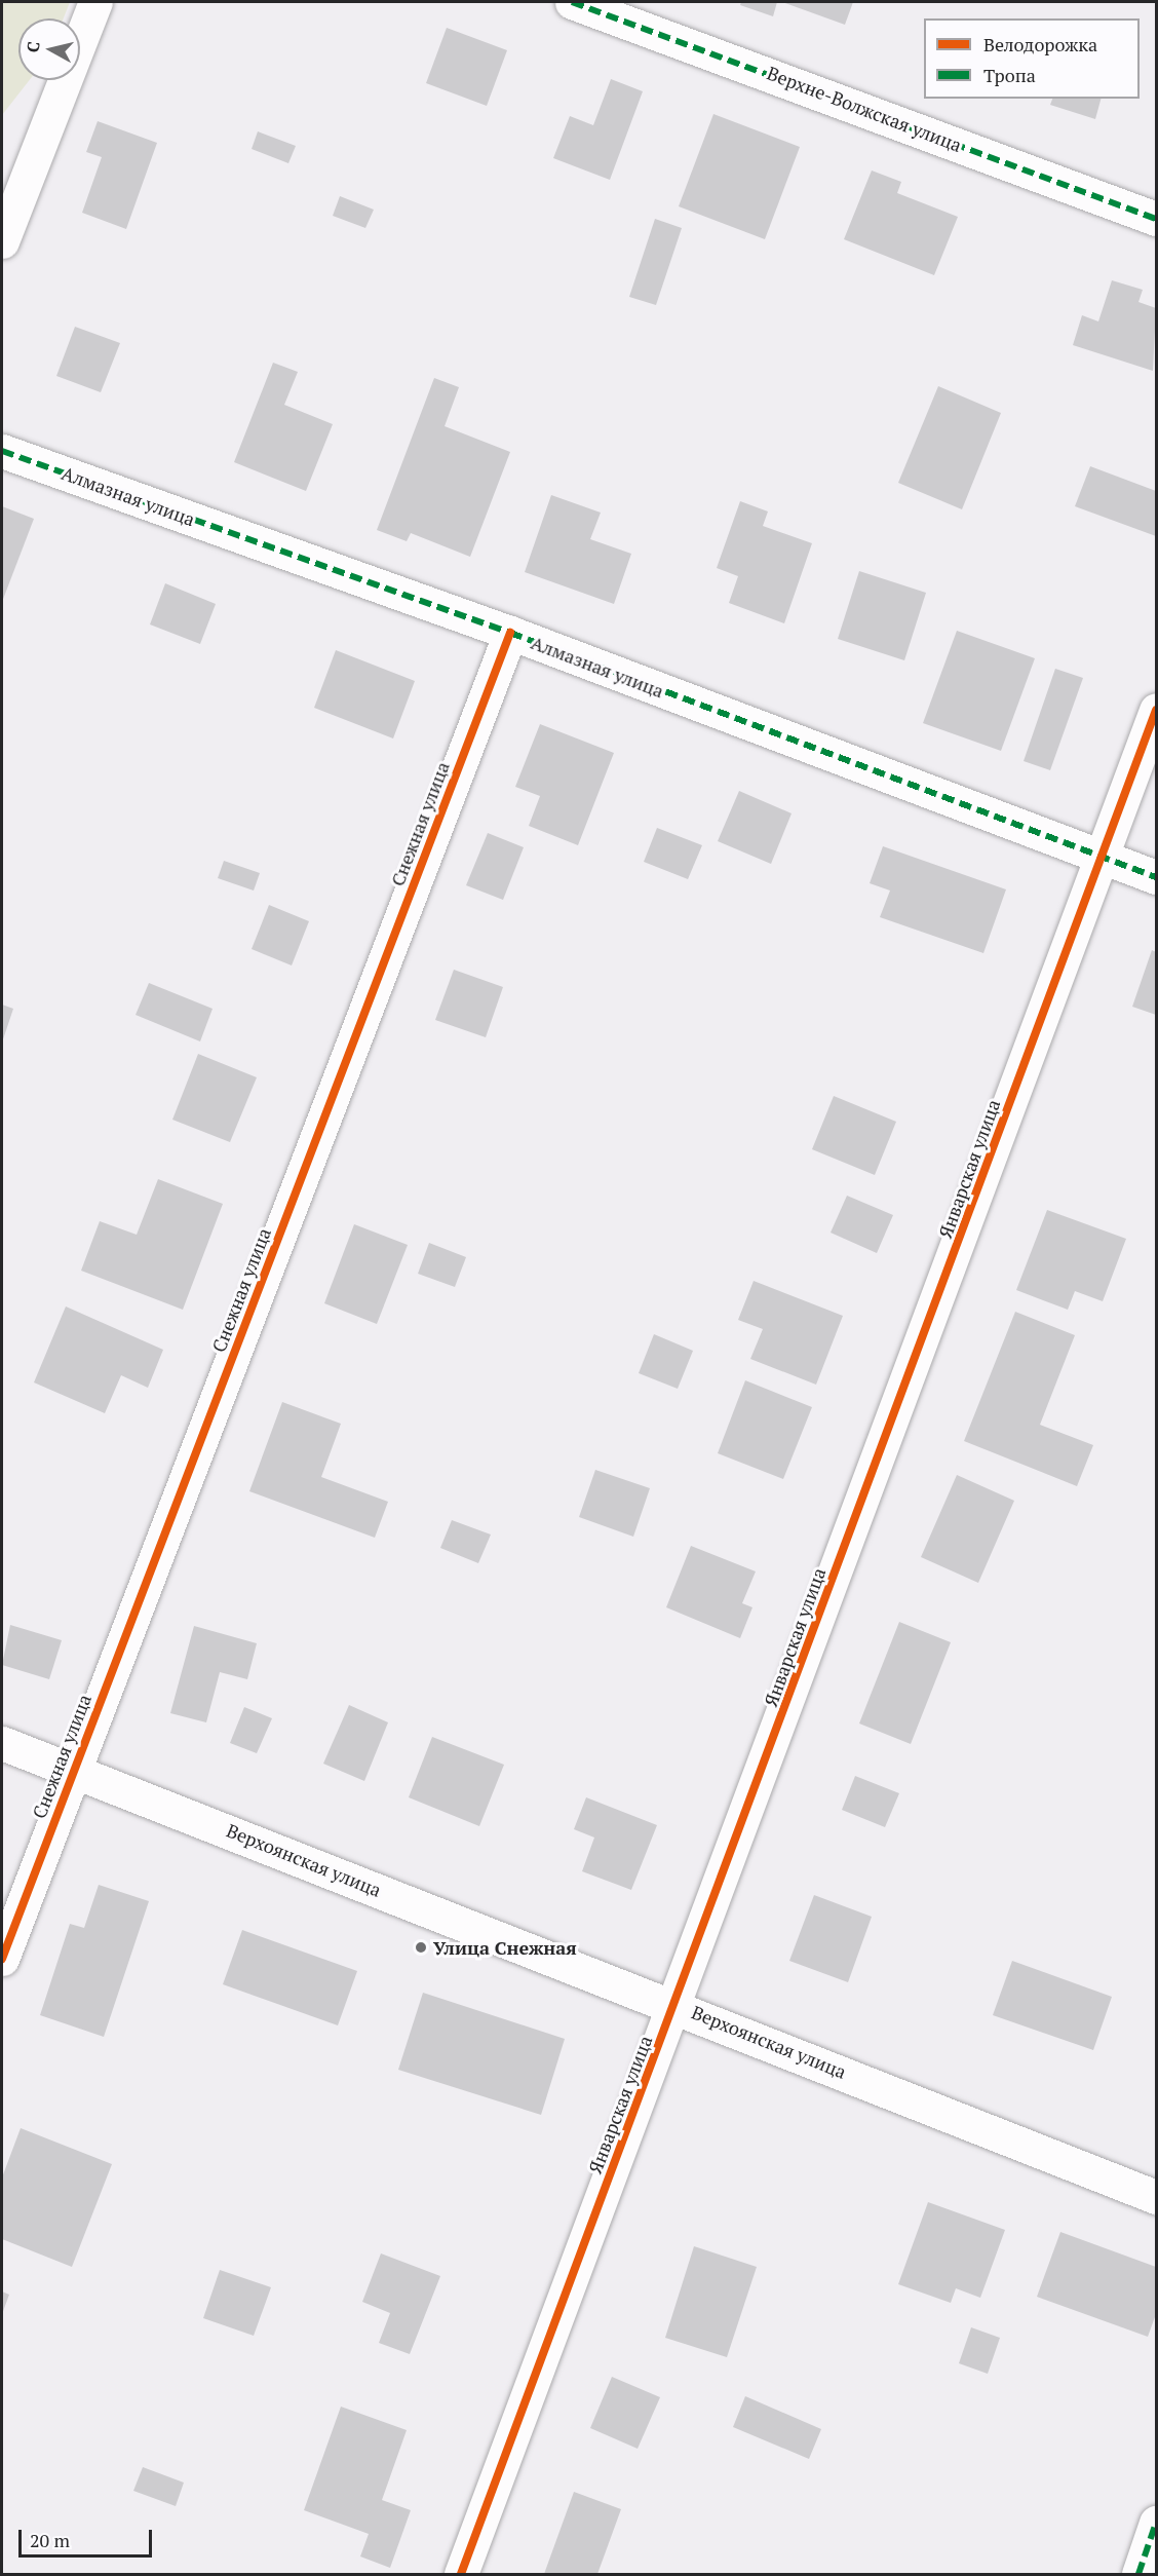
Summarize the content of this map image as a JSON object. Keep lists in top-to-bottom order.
{
  "streets": {
    "street": [
      "Верхне-Волжская улица",
      "Алмазная улица",
      "Снежная улица",
      "Январская улица",
      "Верхоянская улица"
    ]
  },
  "crossings": [
    ["Алмазная улица", "Снежная улица"],
    ["Алмазная улица", "Январская улица"],
    ["Снежная улица", "Верхоянская улица"],
    ["Январская улица", "Верхоянская улица"]
  ],
  "places": ["Улица Снежная"],
  "legend": ["Велодорожка", "Тропа"],
  "scale_bar": "20 m",
  "north": "left"
}
